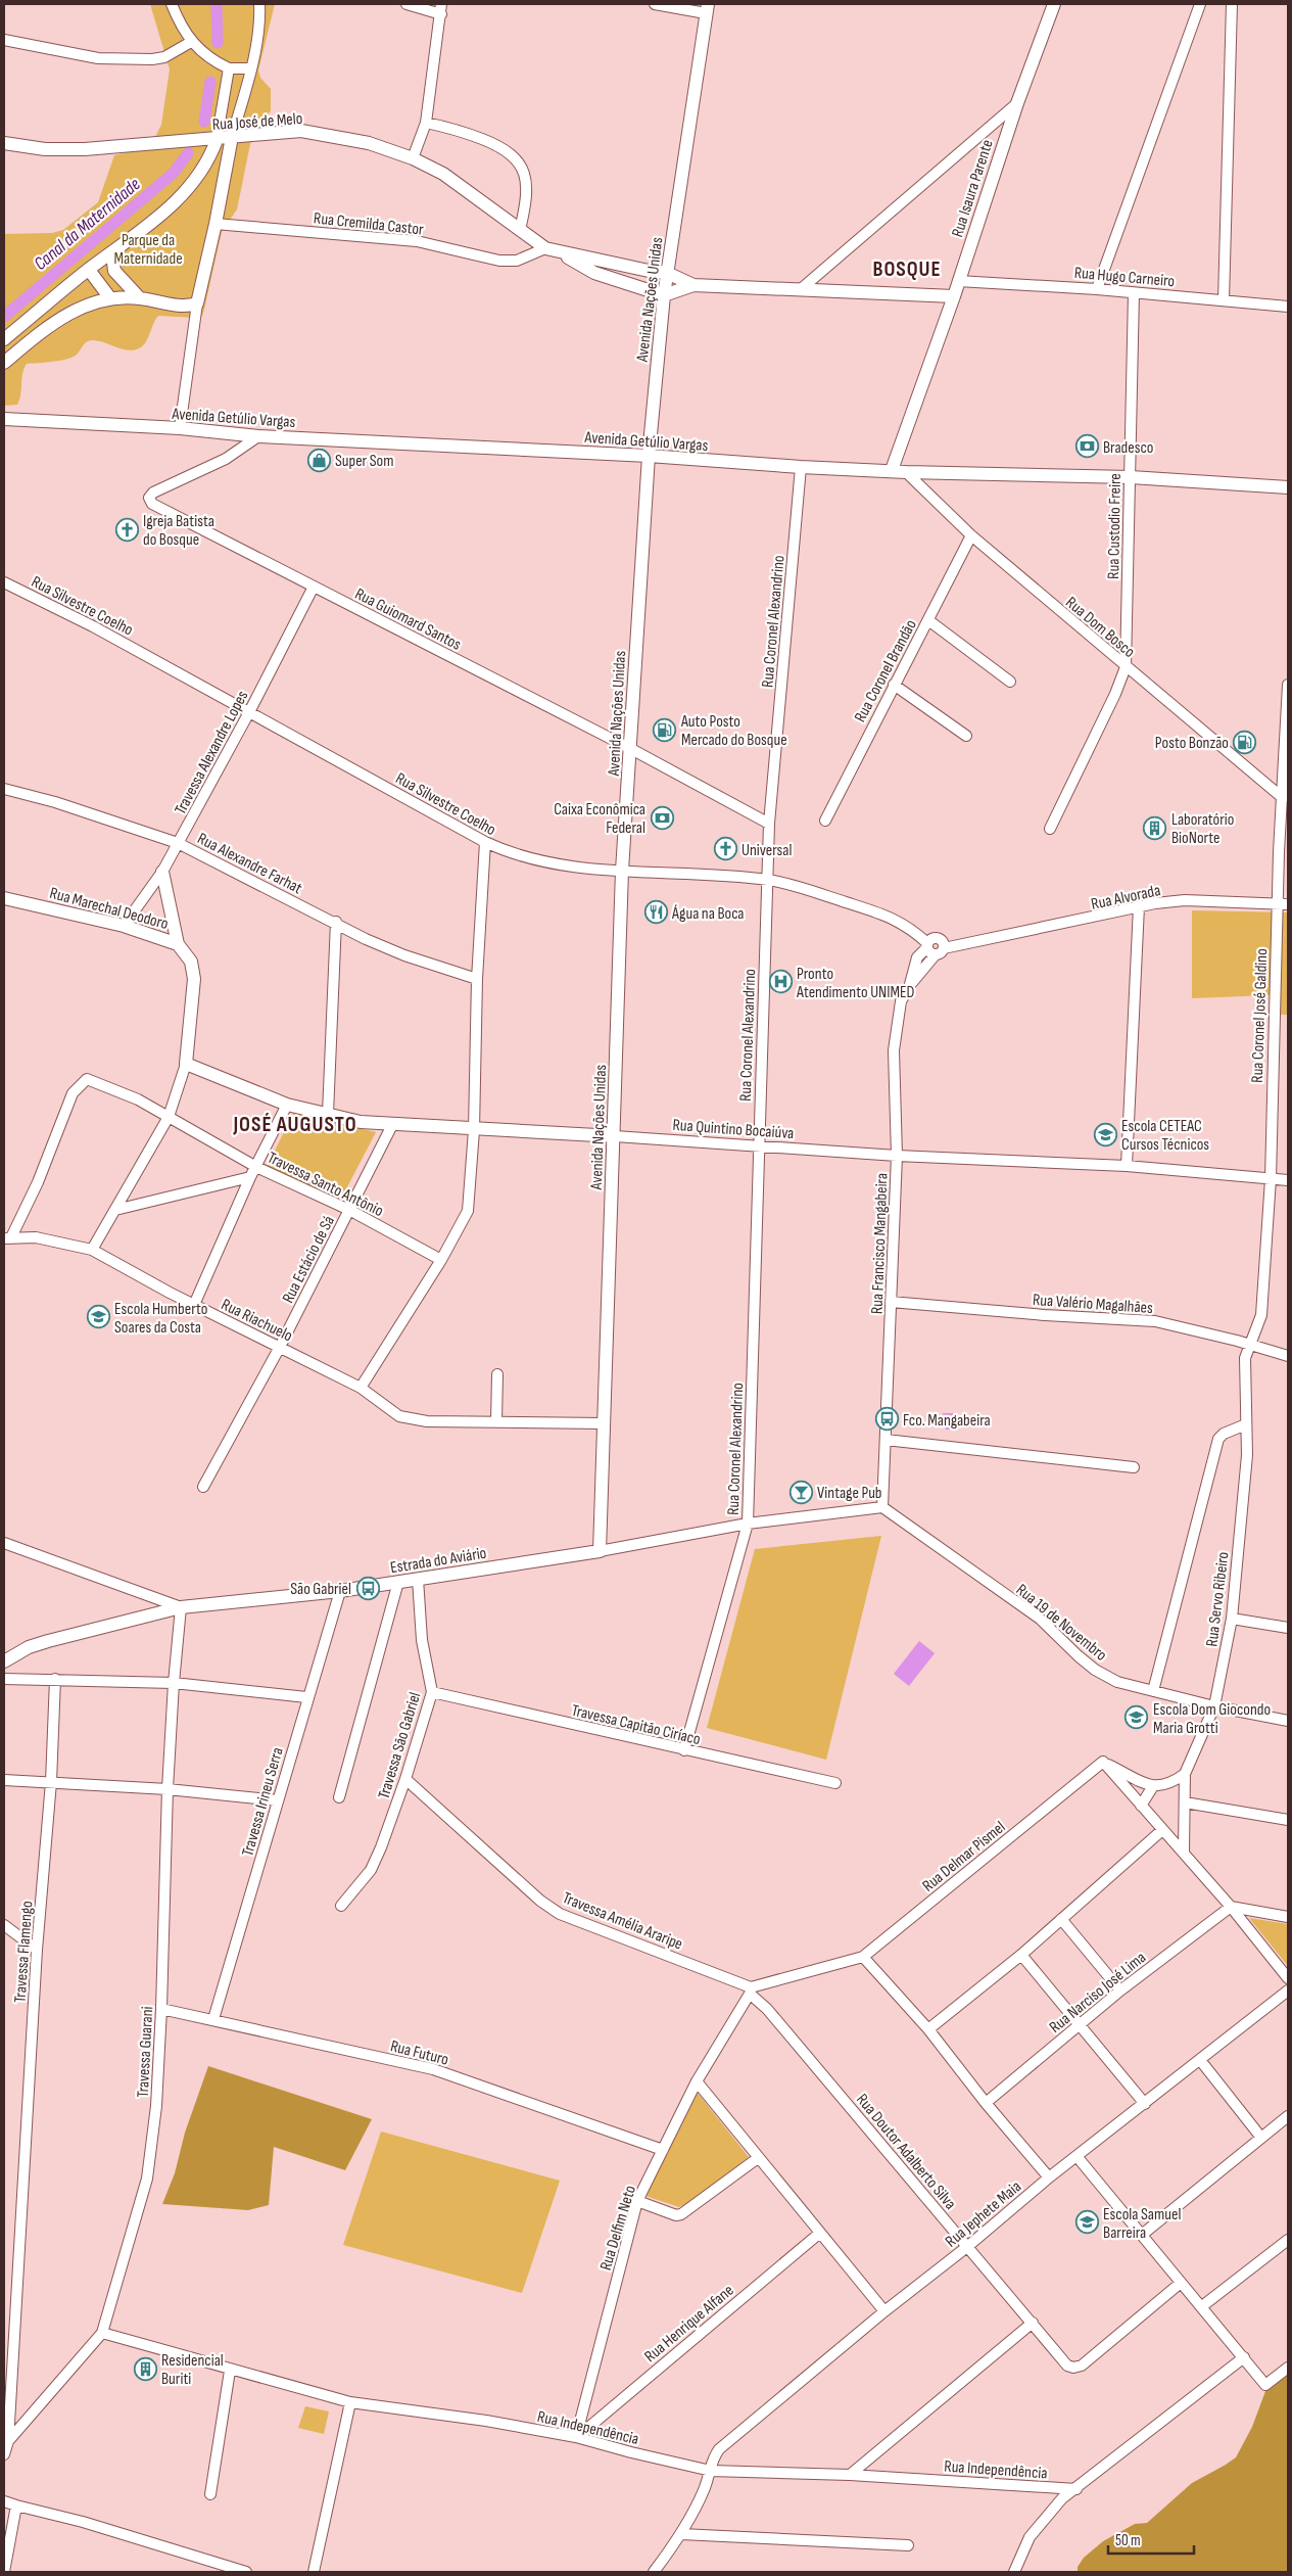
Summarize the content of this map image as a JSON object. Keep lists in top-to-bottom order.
{
  "streets": {
    "street": [
      "Rua José de Melo",
      "Rua Isaura Parente",
      "Rua Cremilda Castor",
      "Rua Hugo Carneiro",
      "Avenida Nações Unidas",
      "Avenida Getúlio Vargas",
      "Rua Custodio Freire",
      "Rua Silvestre Coelho",
      "Rua Guiomard Santos",
      "Rua Coronel Alexandrino",
      "Rua Dom Bosco",
      "Rua Coronel Brandão",
      "Travessa Alexandre Lopes",
      "Rua Alexandre Farhat",
      "Rua Alvorada",
      "Rua Marechal Deodoro",
      "Rua Coronel José Galdino",
      "Rua Quintino Bocaiúva",
      "Travessa Santo Antônio",
      "Rua Francisco Mangabeira",
      "Rua Estácio de Sá",
      "Rua Valério Magalhães",
      "Rua Riachuelo",
      "Estrada do Aviário",
      "Rua Servo Ribeiro",
      "Rua 19 de Novembro",
      "Travessa Capitão Ciríaco",
      "Travessa São Gabriel",
      "Travessa Irineu Serra",
      "Rua Delmar Pismel",
      "Travessa Amélia Araripe",
      "Travessa Flamengo",
      "Rua Narciso José Lima",
      "Travessa Guarani",
      "Rua Futuro",
      "Rua Doutor Adalberto Silva",
      "Rua Jephete Maia",
      "Rua Delfim Neto",
      "Rua Henrique Alfane",
      "Rua Independência"
    ]
  },
  "crossings": [
    ["Rua José de Melo", "Rua Cremilda Castor"],
    ["Rua Isaura Parente", "Rua Hugo Carneiro"],
    ["Rua Isaura Parente", "Avenida Getúlio Vargas"],
    ["Rua Hugo Carneiro", "Rua Custodio Freire"],
    ["Avenida Nações Unidas", "Avenida Getúlio Vargas"],
    ["Avenida Nações Unidas", "Rua Silvestre Coelho"],
    ["Avenida Nações Unidas", "Rua Guiomard Santos"],
    ["Avenida Nações Unidas", "Rua Quintino Bocaiúva"],
    ["Avenida Nações Unidas", "Rua Riachuelo"],
    ["Avenida Nações Unidas", "Estrada do Aviário"],
    ["Avenida Getúlio Vargas", "Rua Custodio Freire"],
    ["Avenida Getúlio Vargas", "Rua Guiomard Santos"],
    ["Avenida Getúlio Vargas", "Rua Coronel Alexandrino"],
    ["Avenida Getúlio Vargas", "Rua Dom Bosco"],
    ["Rua Custodio Freire", "Rua Dom Bosco"],
    ["Rua Silvestre Coelho", "Rua Coronel Alexandrino"],
    ["Rua Silvestre Coelho", "Travessa Alexandre Lopes"],
    ["Rua Silvestre Coelho", "Rua Alvorada"],
    ["Rua Silvestre Coelho", "Rua Francisco Mangabeira"],
    ["Rua Guiomard Santos", "Rua Coronel Alexandrino"],
    ["Rua Guiomard Santos", "Travessa Alexandre Lopes"],
    ["Rua Coronel Alexandrino", "Rua Quintino Bocaiúva"],
    ["Rua Coronel Alexandrino", "Estrada do Aviário"],
    ["Rua Coronel Alexandrino", "Travessa Capitão Ciríaco"],
    ["Rua Dom Bosco", "Rua Coronel Brandão"],
    ["Rua Dom Bosco", "Rua Coronel José Galdino"],
    ["Travessa Alexandre Lopes", "Rua Alexandre Farhat"],
    ["Travessa Alexandre Lopes", "Rua Marechal Deodoro"],
    ["Rua Alvorada", "Rua Coronel José Galdino"],
    ["Rua Alvorada", "Rua Francisco Mangabeira"],
    ["Rua Marechal Deodoro", "Rua Quintino Bocaiúva"],
    ["Rua Marechal Deodoro", "Travessa Santo Antônio"],
    ["Rua Marechal Deodoro", "Rua Riachuelo"],
    ["Rua Coronel José Galdino", "Rua Quintino Bocaiúva"],
    ["Rua Coronel José Galdino", "Rua Valério Magalhães"],
    ["Rua Coronel José Galdino", "Rua Servo Ribeiro"],
    ["Rua Quintino Bocaiúva", "Rua Francisco Mangabeira"],
    ["Rua Quintino Bocaiúva", "Rua Estácio de Sá"],
    ["Travessa Santo Antônio", "Rua Estácio de Sá"],
    ["Travessa Santo Antônio", "Rua Riachuelo"],
    ["Rua Francisco Mangabeira", "Rua Valério Magalhães"],
    ["Rua Francisco Mangabeira", "Estrada do Aviário"],
    ["Rua Francisco Mangabeira", "Rua 19 de Novembro"],
    ["Rua Estácio de Sá", "Rua Riachuelo"],
    ["Rua Valério Magalhães", "Rua Servo Ribeiro"],
    ["Estrada do Aviário", "Rua 19 de Novembro"],
    ["Estrada do Aviário", "Travessa São Gabriel"],
    ["Estrada do Aviário", "Travessa Irineu Serra"],
    ["Estrada do Aviário", "Travessa Guarani"],
    ["Rua Servo Ribeiro", "Rua 19 de Novembro"],
    ["Travessa Capitão Ciríaco", "Travessa São Gabriel"],
    ["Travessa São Gabriel", "Travessa Amélia Araripe"],
    ["Travessa Irineu Serra", "Rua Futuro"],
    ["Rua Delmar Pismel", "Travessa Amélia Araripe"],
    ["Rua Delmar Pismel", "Rua Doutor Adalberto Silva"],
    ["Rua Delmar Pismel", "Rua Delfim Neto"],
    ["Travessa Amélia Araripe", "Rua Doutor Adalberto Silva"],
    ["Travessa Amélia Araripe", "Rua Delfim Neto"],
    ["Travessa Flamengo", "Travessa Guarani"],
    ["Travessa Guarani", "Rua Futuro"],
    ["Travessa Guarani", "Rua Independência"],
    ["Rua Futuro", "Rua Delfim Neto"],
    ["Rua Doutor Adalberto Silva", "Rua Jephete Maia"],
    ["Rua Doutor Adalberto Silva", "Rua Delfim Neto"],
    ["Rua Jephete Maia", "Rua Independência"],
    ["Rua Delfim Neto", "Rua Henrique Alfane"],
    ["Rua Delfim Neto", "Rua Independência"],
    ["Rua Henrique Alfane", "Rua Independência"]
  ],
  "districts": ["BOSQUE", "JOSÉ AUGUSTO"],
  "water": ["Canal da Maternidade"],
  "parks": ["Parque da Maternidade"],
  "places": {
    "bank": ["Bradesco", "Caixa Econômica Federal"],
    "shop": ["Super Som"],
    "church": ["Igreja Batista do Bosque", "Universal"],
    "fuel station": ["Auto Posto Mercado do Bosque", "Posto Bonzão"],
    "building": ["Laboratório BioNorte", "Residencial Buriti"],
    "restaurant": ["Água na Boca"],
    "hospital": ["Pronto Atendimento UNIMED"],
    "school or university": [
      "Escola CETEAC Cursos Técnicos",
      "Escola Humberto Soares da Costa",
      "Escola Dom Giocondo Maria Grotti",
      "Escola Samuel Barreira"
    ],
    "bus stop": ["Fco. Mangabeira", "São Gabriel"],
    "bar": ["Vintage Pub"]
  },
  "scale_bar": "50 m"
}
